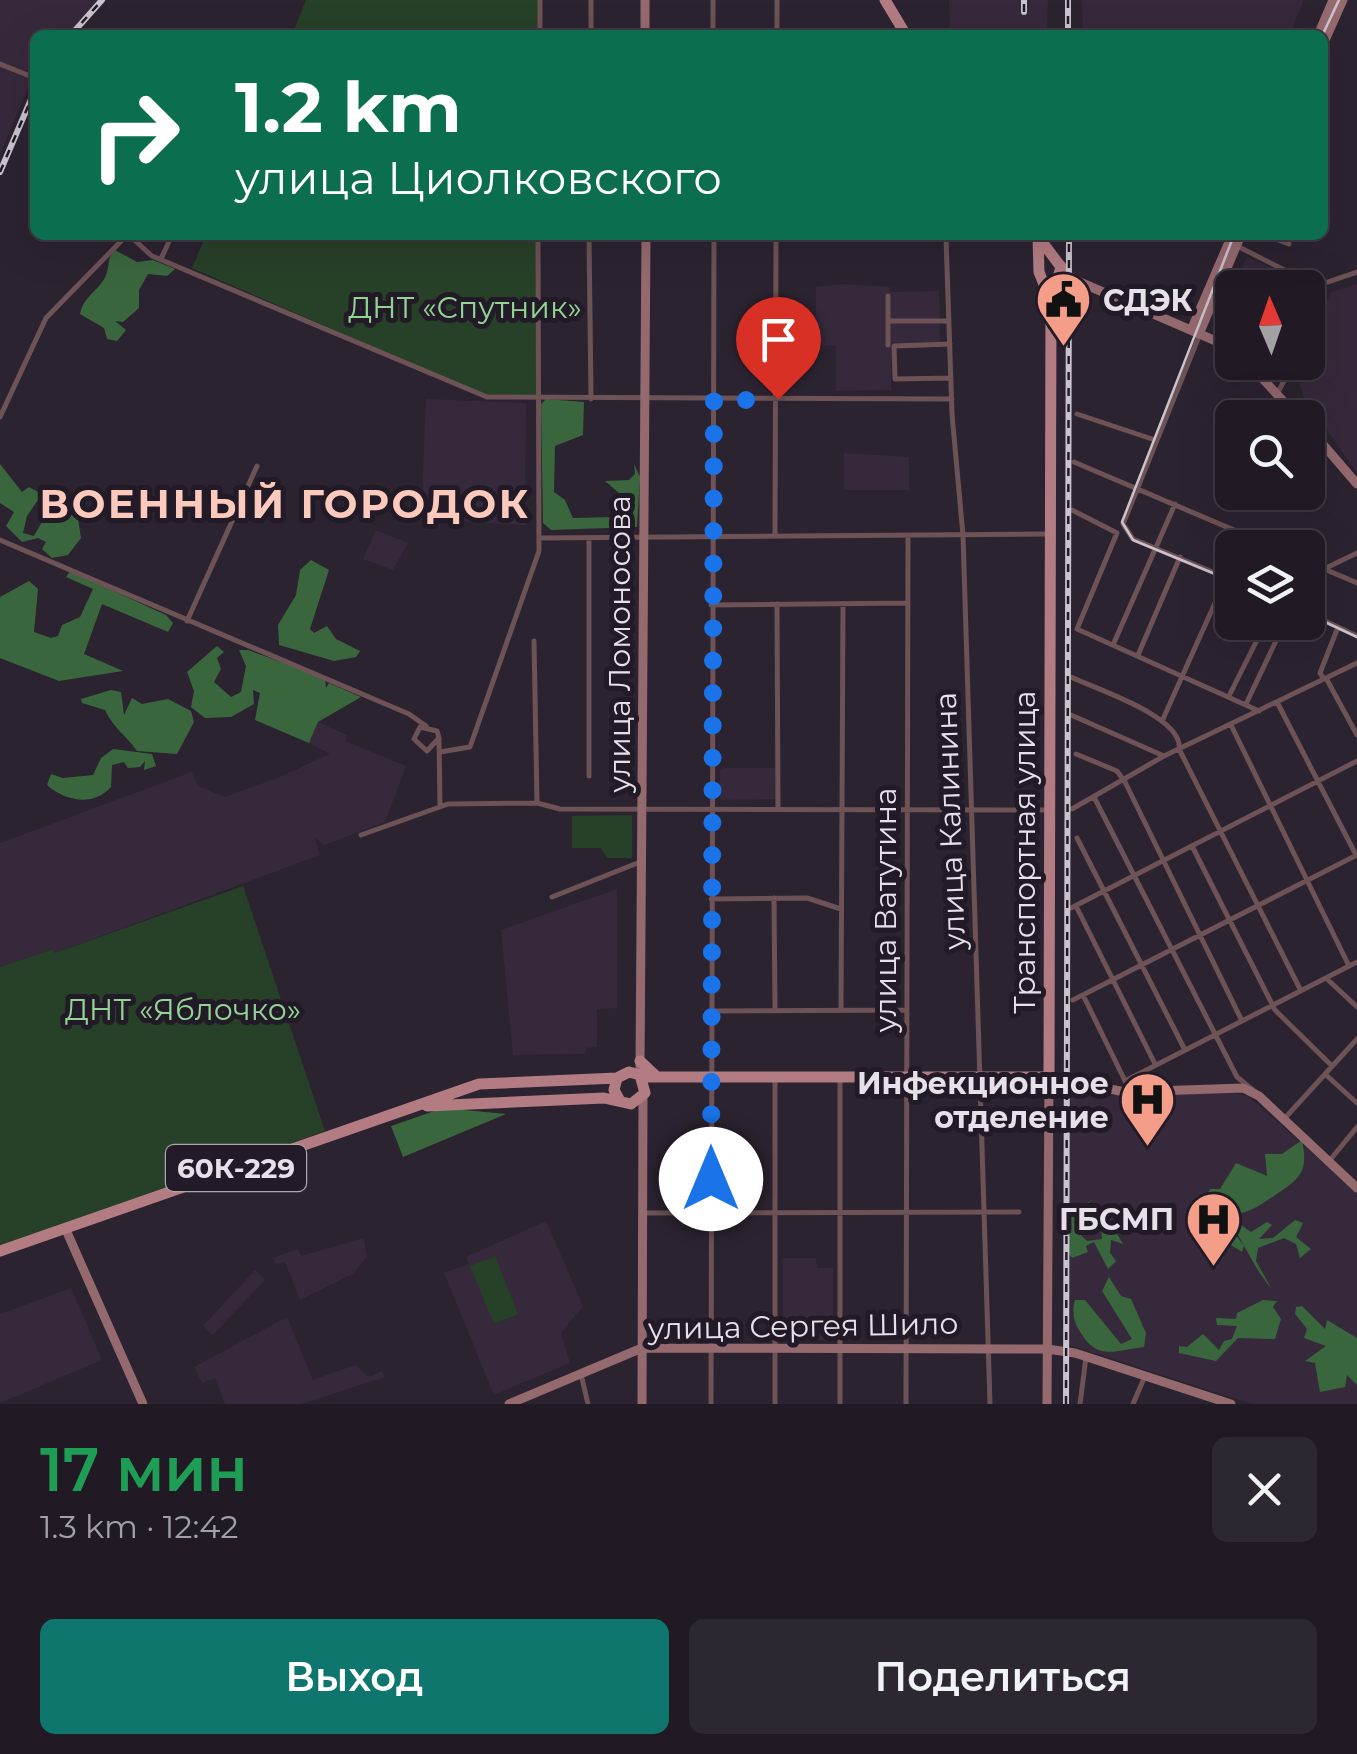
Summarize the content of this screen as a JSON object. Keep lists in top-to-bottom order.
{
  "streets": {
    "main road": ["Транспортная улица", "60К-229"],
    "street": [
      "улица Ломоносова",
      "улица Калинина",
      "улица Ватутина",
      "улица Сергея Шило"
    ]
  },
  "crossings": [
    ["улица Ломоносова", "улица Сергея Шило"],
    ["улица Калинина", "улица Сергея Шило"],
    ["Транспортная улица", "улица Сергея Шило"],
    ["улица Ватутина", "улица Сергея Шило"]
  ],
  "districts": ["ВОЕННЫЙ ГОРОДОК"],
  "parks": ["ДНТ «Спутник»", "ДНТ «Яблочко»"],
  "places": {
    "public building": ["СДЭК"],
    "hospital": ["Инфекционное отделение", "ГБСМП"]
  },
  "north": "top",
  "page": {
    "turn": ["1.2 km", "улица Циолковского"],
    "heading": ["17 мин", "1.3 km · 12:42"],
    "buttons": ["Выход", "Поделиться"]
  }
}
